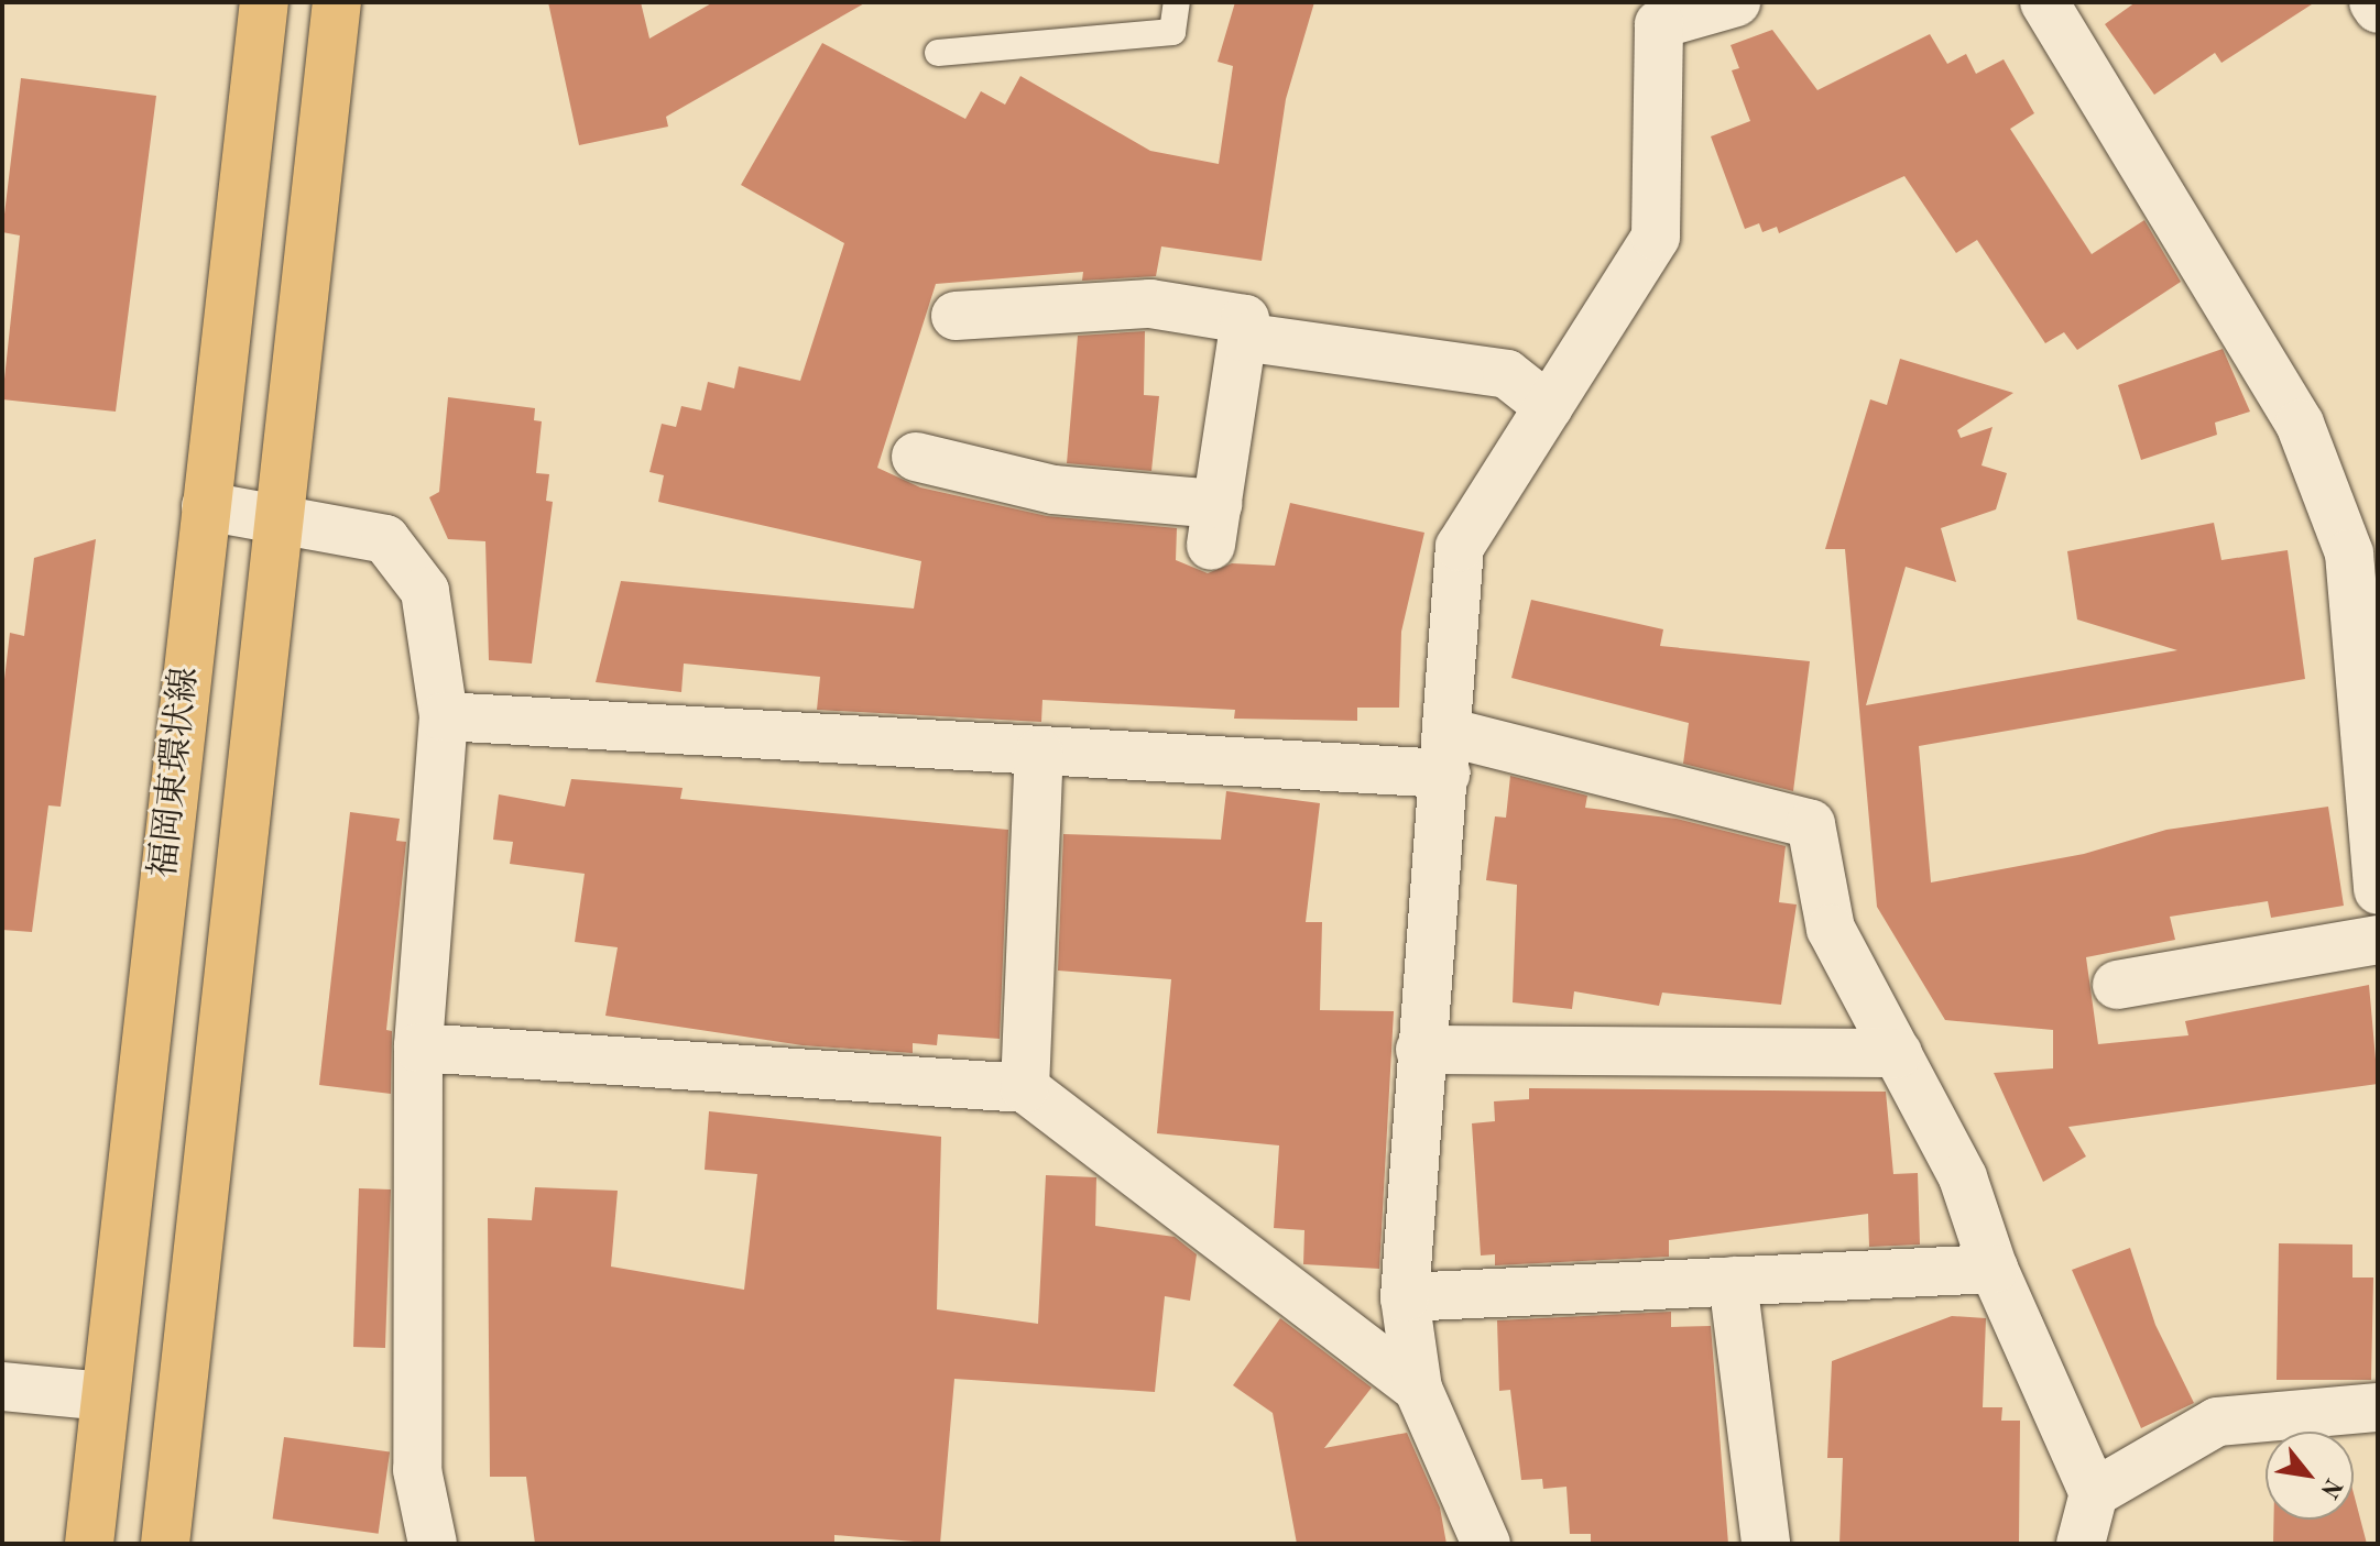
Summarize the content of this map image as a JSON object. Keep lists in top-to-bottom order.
{
  "streets": {
    "main road": ["福岡東環状線"]
  },
  "north": "bottom right"
}
